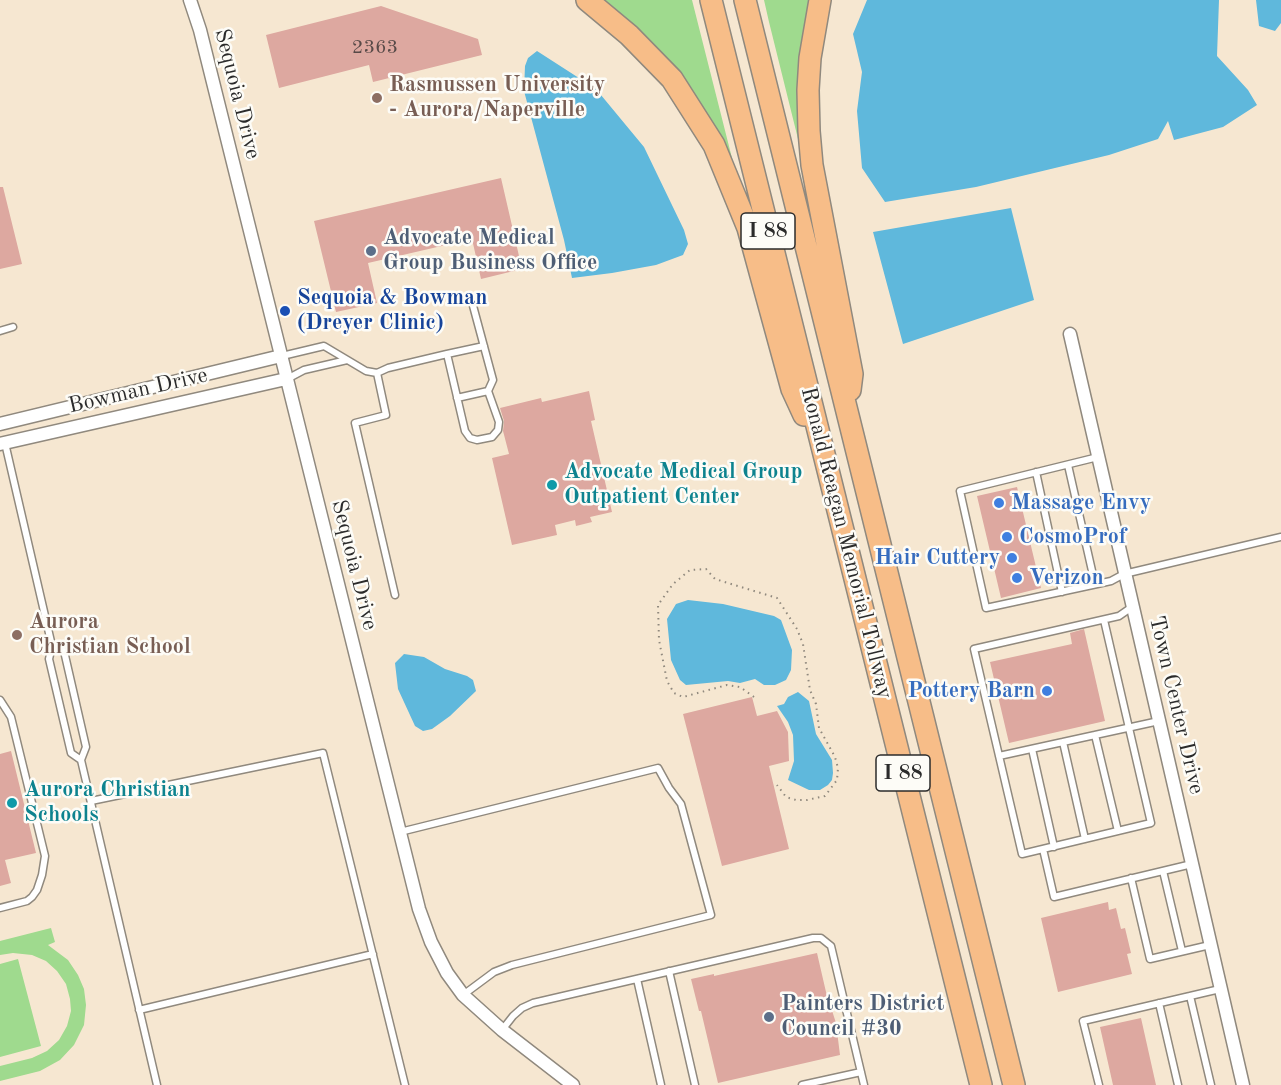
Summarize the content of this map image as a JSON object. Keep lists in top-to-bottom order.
{
  "streets": {
    "highway": ["I 88", "Ronald Reagan Memorial Tollway"],
    "street": ["Sequoia Drive", "Bowman Drive", "Town Center Drive"]
  },
  "crossings": [
    ["Sequoia Drive", "Bowman Drive"]
  ],
  "places": [
    "Rasmussen University - Aurora/Naperville",
    "Advocate Medical Group Business Office",
    "Sequoia & Bowman (Dreyer Clinic)",
    "Advocate Medical Group Outpatient Center",
    "Massage Envy",
    "CosmoProf",
    "Hair Cuttery",
    "Verizon",
    "Aurora Christian School",
    "Pottery Barn",
    "Aurora Christian Schools",
    "Painters District Council #30"
  ],
  "house_numbers": ["2363"]
}
